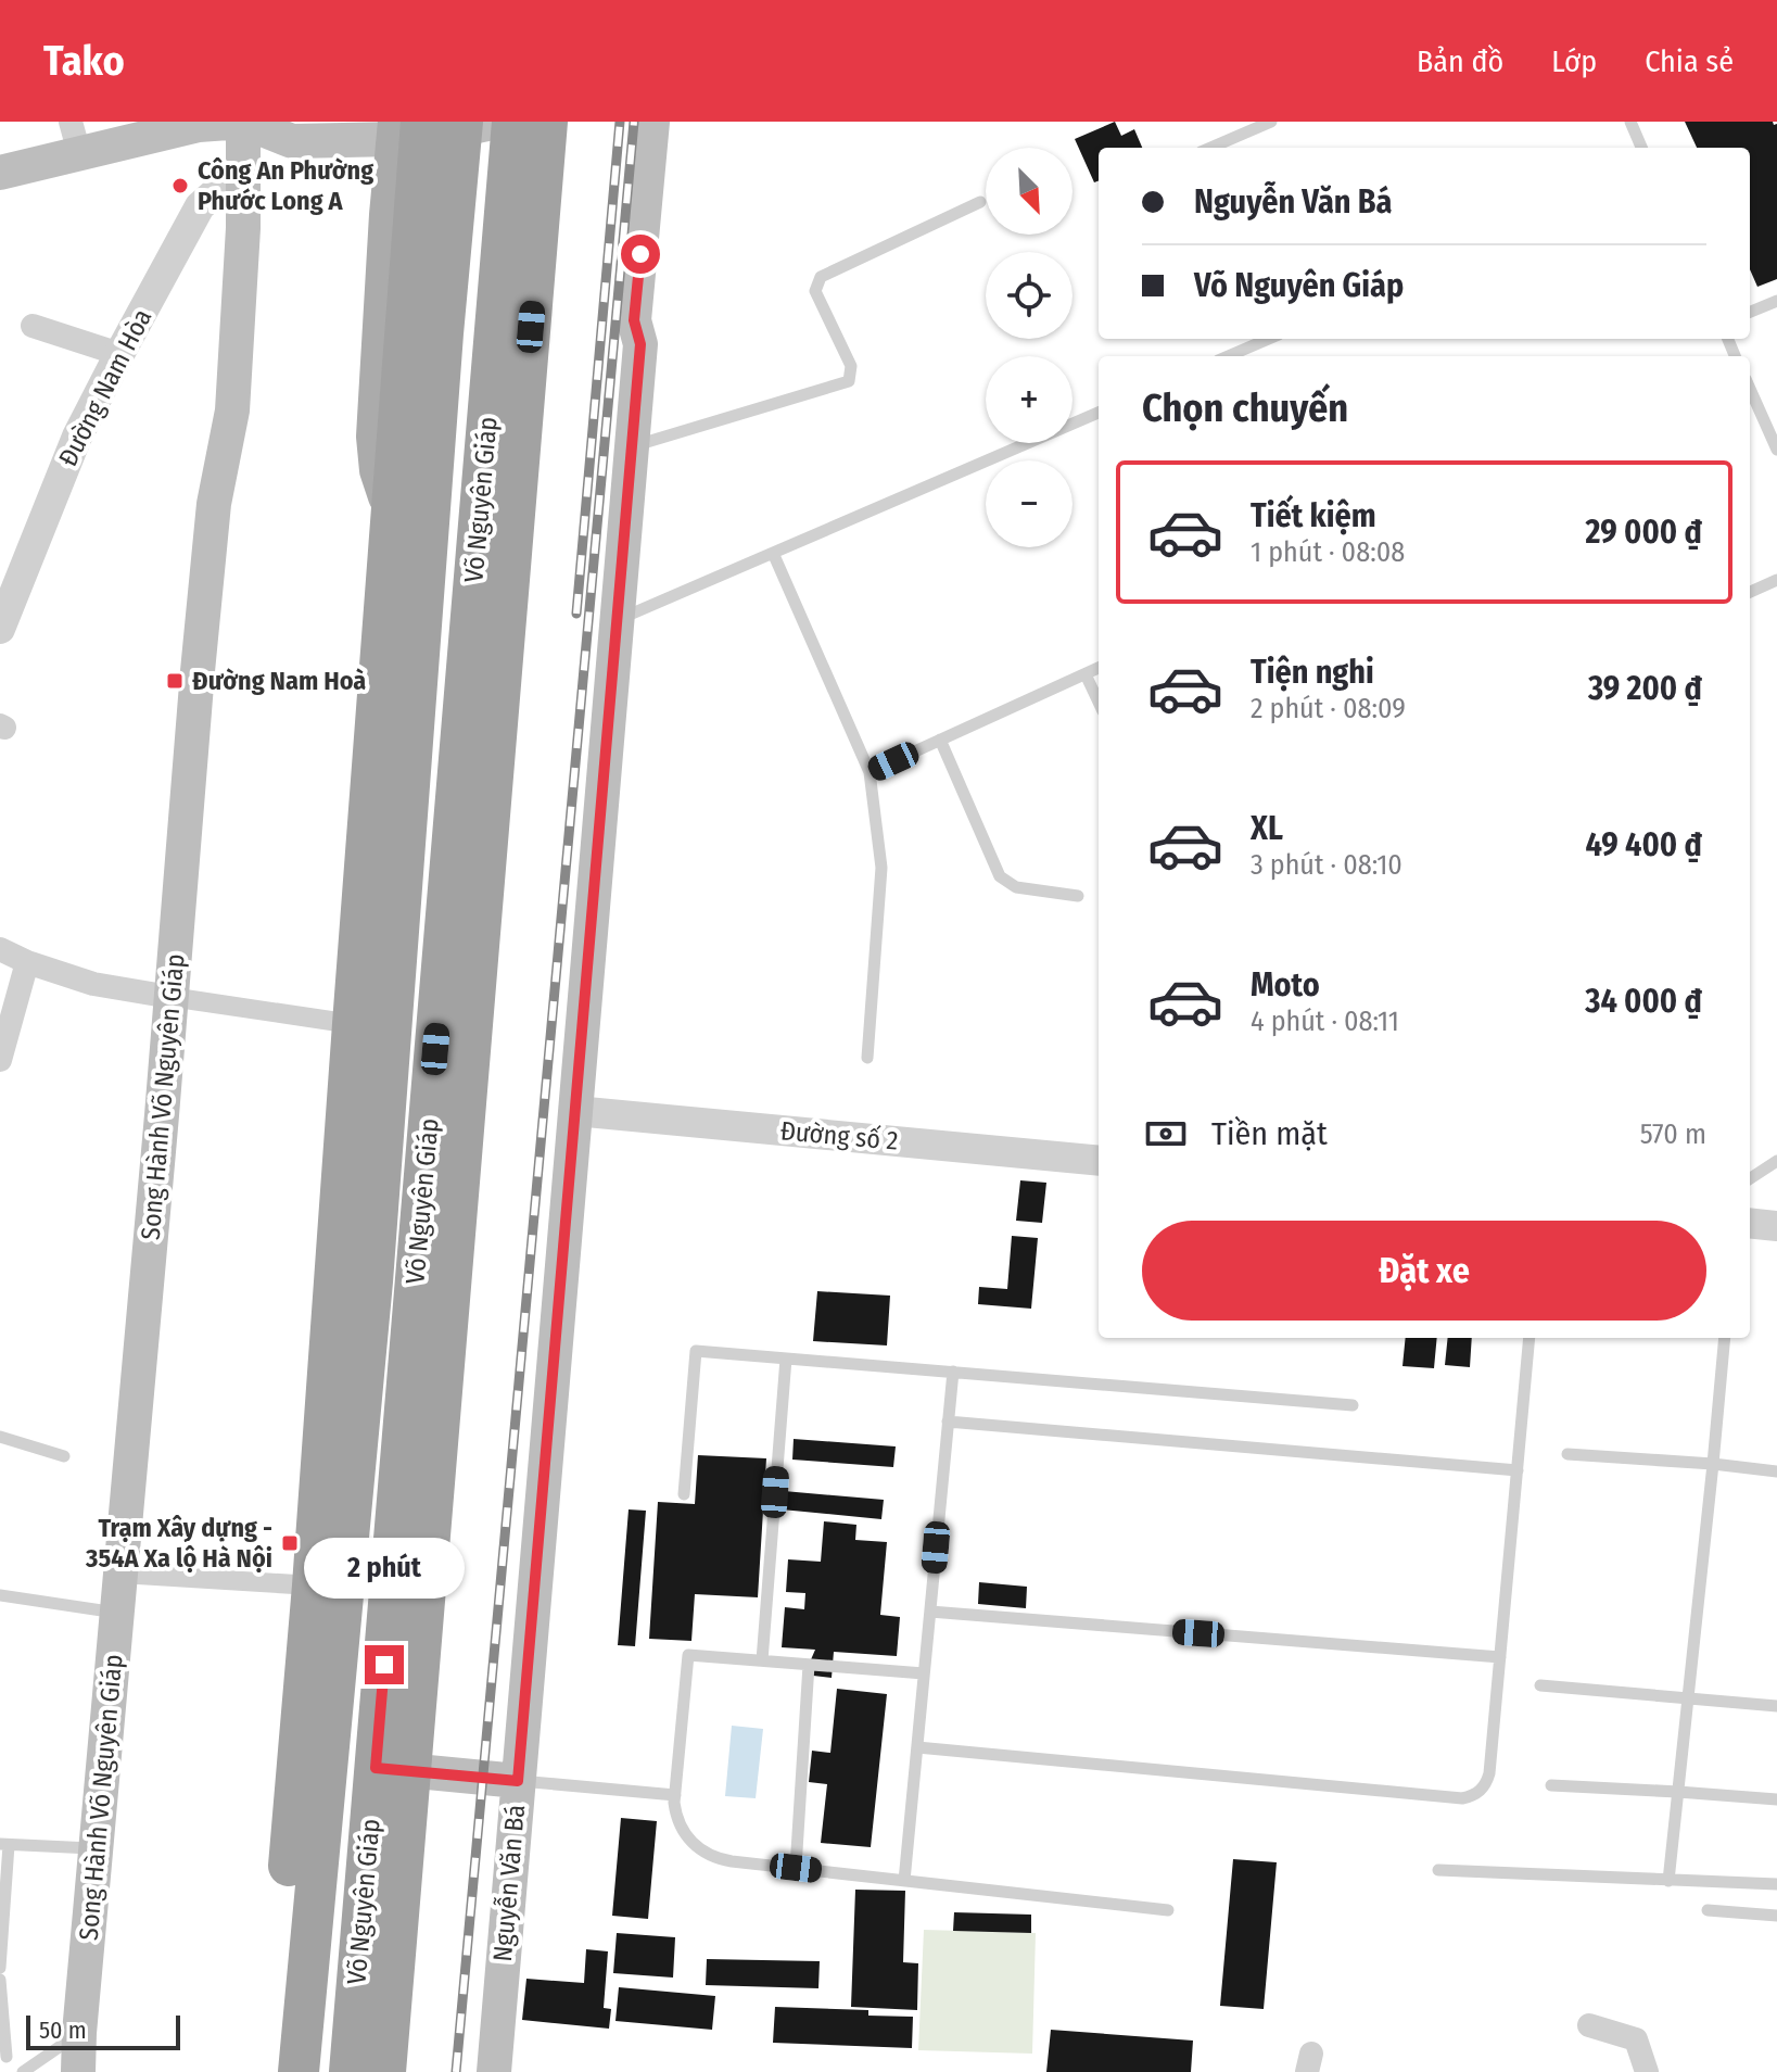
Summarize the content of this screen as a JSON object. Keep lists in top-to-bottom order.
{
  "streets": {
    "highway": ["Võ Nguyên Giáp"],
    "main road": ["Song Hành Võ Nguyên Giáp", "Nguyễn Văn Bá"],
    "street": ["Đường Nam Hòa", "Đường số 2"]
  },
  "crossings": [
    ["Đường Nam Hòa", "Song Hành Võ Nguyên Giáp"],
    ["Đường số 2", "Nguyễn Văn Bá"]
  ],
  "places": {
    "other": ["Công An Phường Phước Long A"],
    "transit": ["Đường Nam Hoà", "Trạm Xây dựng - 354A Xa lộ Hà Nội"]
  },
  "scale_bar": "50 m",
  "north": "bottom right",
  "page": {
    "header": "Tako",
    "nav": ["Bản đồ", "Lớp", "Chia sẻ"],
    "map_buttons": ["+", "−"],
    "banner": ["Nguyễn Văn Bá", "Võ Nguyên Giáp"],
    "heading": "Chọn chuyến",
    "list": [
      {
        "name": "Tiết kiệm",
        "note": "1 phút · 08:08",
        "value": "29 000 ₫"
      },
      {
        "name": "Tiện nghi",
        "note": "2 phút · 08:09",
        "value": "39 200 ₫"
      },
      {
        "name": "XL",
        "note": "3 phút · 08:10",
        "value": "49 400 ₫"
      },
      {
        "name": "Moto",
        "note": "4 phút · 08:11",
        "value": "34 000 ₫"
      }
    ],
    "pay": ["Tiền mặt", "570 m"],
    "buttons": "Đặt xe",
    "bubble": "2 phút",
    "scale": "50 m"
  }
}
